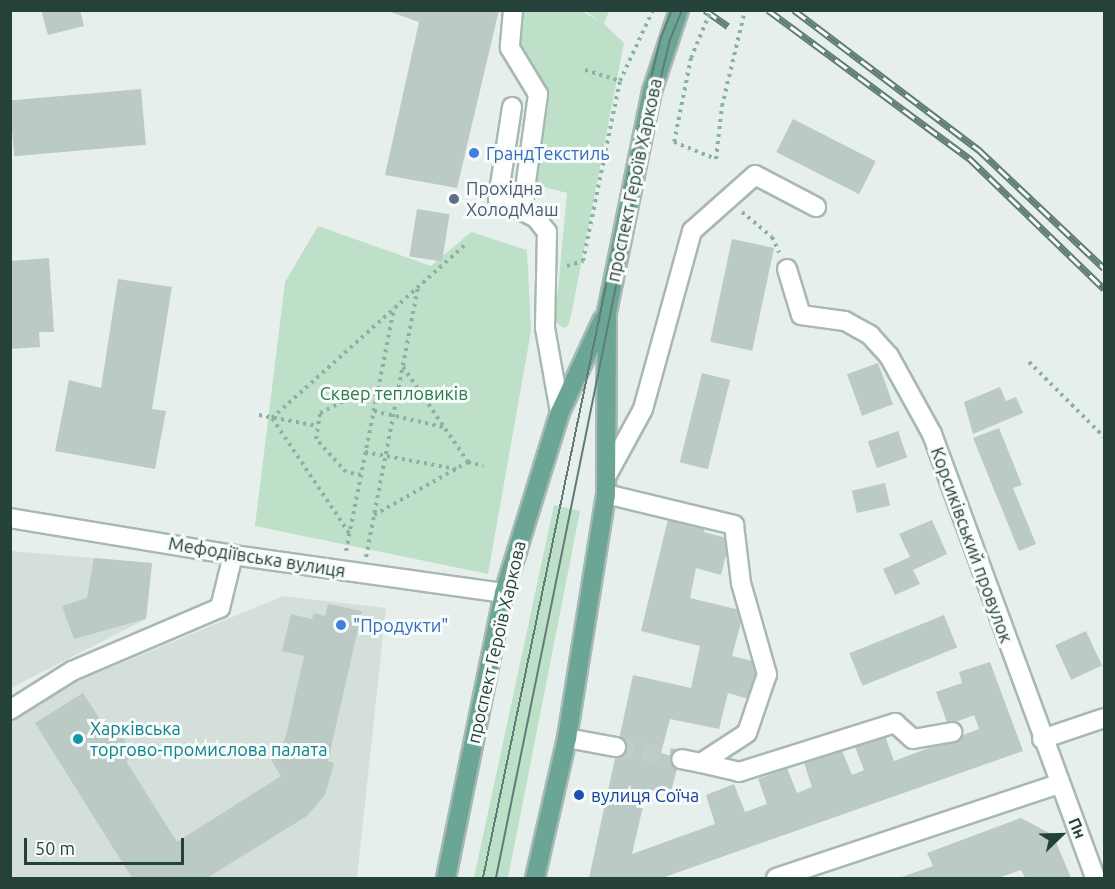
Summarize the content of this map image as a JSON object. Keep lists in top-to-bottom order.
{
  "streets": {
    "main road": ["проспект Героїв Харкова"],
    "street": ["Корсиківський провулок", "Мефодіївська вулиця"]
  },
  "crossings": [
    ["проспект Героїв Харкова", "Мефодіївська вулиця"]
  ],
  "parks": ["Сквер тепловиків"],
  "places": [
    "ГрандТекстиль",
    "Прохідна ХолодМаш",
    "\"Продукти\"",
    "Харківська торгово-промислова палата",
    "вулиця Соїча"
  ],
  "scale_bar": "50 m",
  "north": "top right"
}
